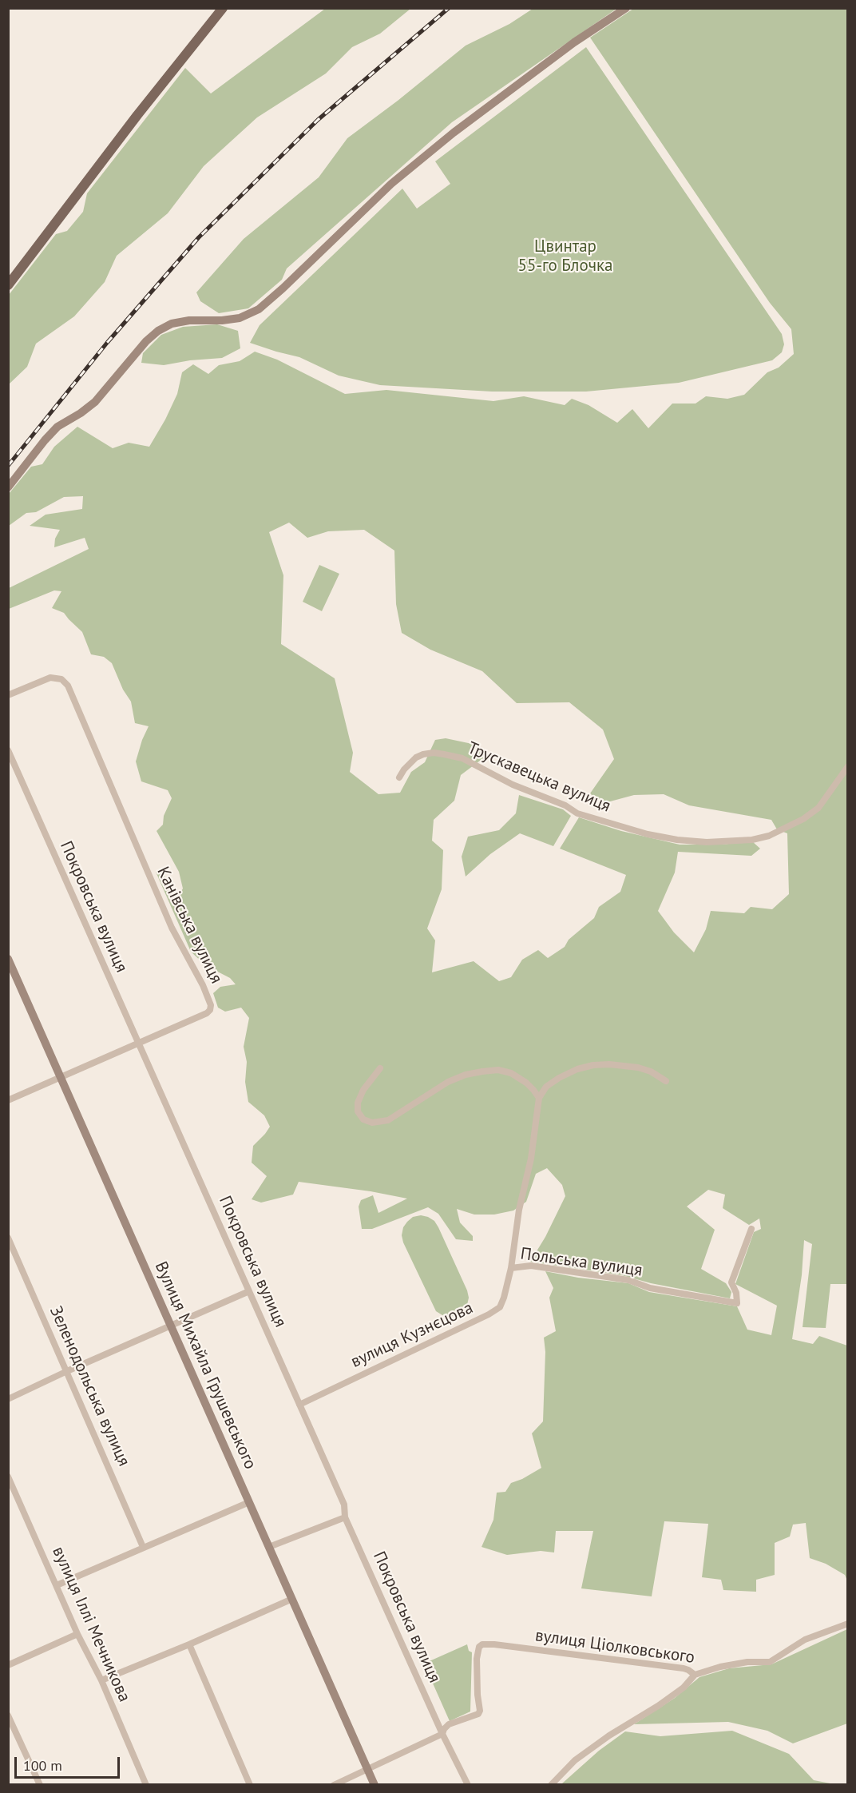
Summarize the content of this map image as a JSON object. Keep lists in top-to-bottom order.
{
  "streets": {
    "street": [
      "Трускавецька вулиця",
      "Покровська вулиця",
      "Канівська вулиця",
      "Польська вулиця",
      "вулиця Кузнєцова",
      "Вулиця Михайла Грушевського",
      "Зеленодольська вулиця",
      "вулиця Іллі Мечникова",
      "вулиця Ціолковського"
    ]
  },
  "crossings": [
    ["Покровська вулиця", "Канівська вулиця"],
    ["Покровська вулиця", "вулиця Кузнєцова"],
    ["Покровська вулиця", "вулиця Ціолковського"],
    ["Канівська вулиця", "Вулиця Михайла Грушевського"],
    ["Польська вулиця", "вулиця Кузнєцова"]
  ],
  "parks": ["Цвинтар 55-го Блочка"],
  "scale_bar": "100 m"
}
